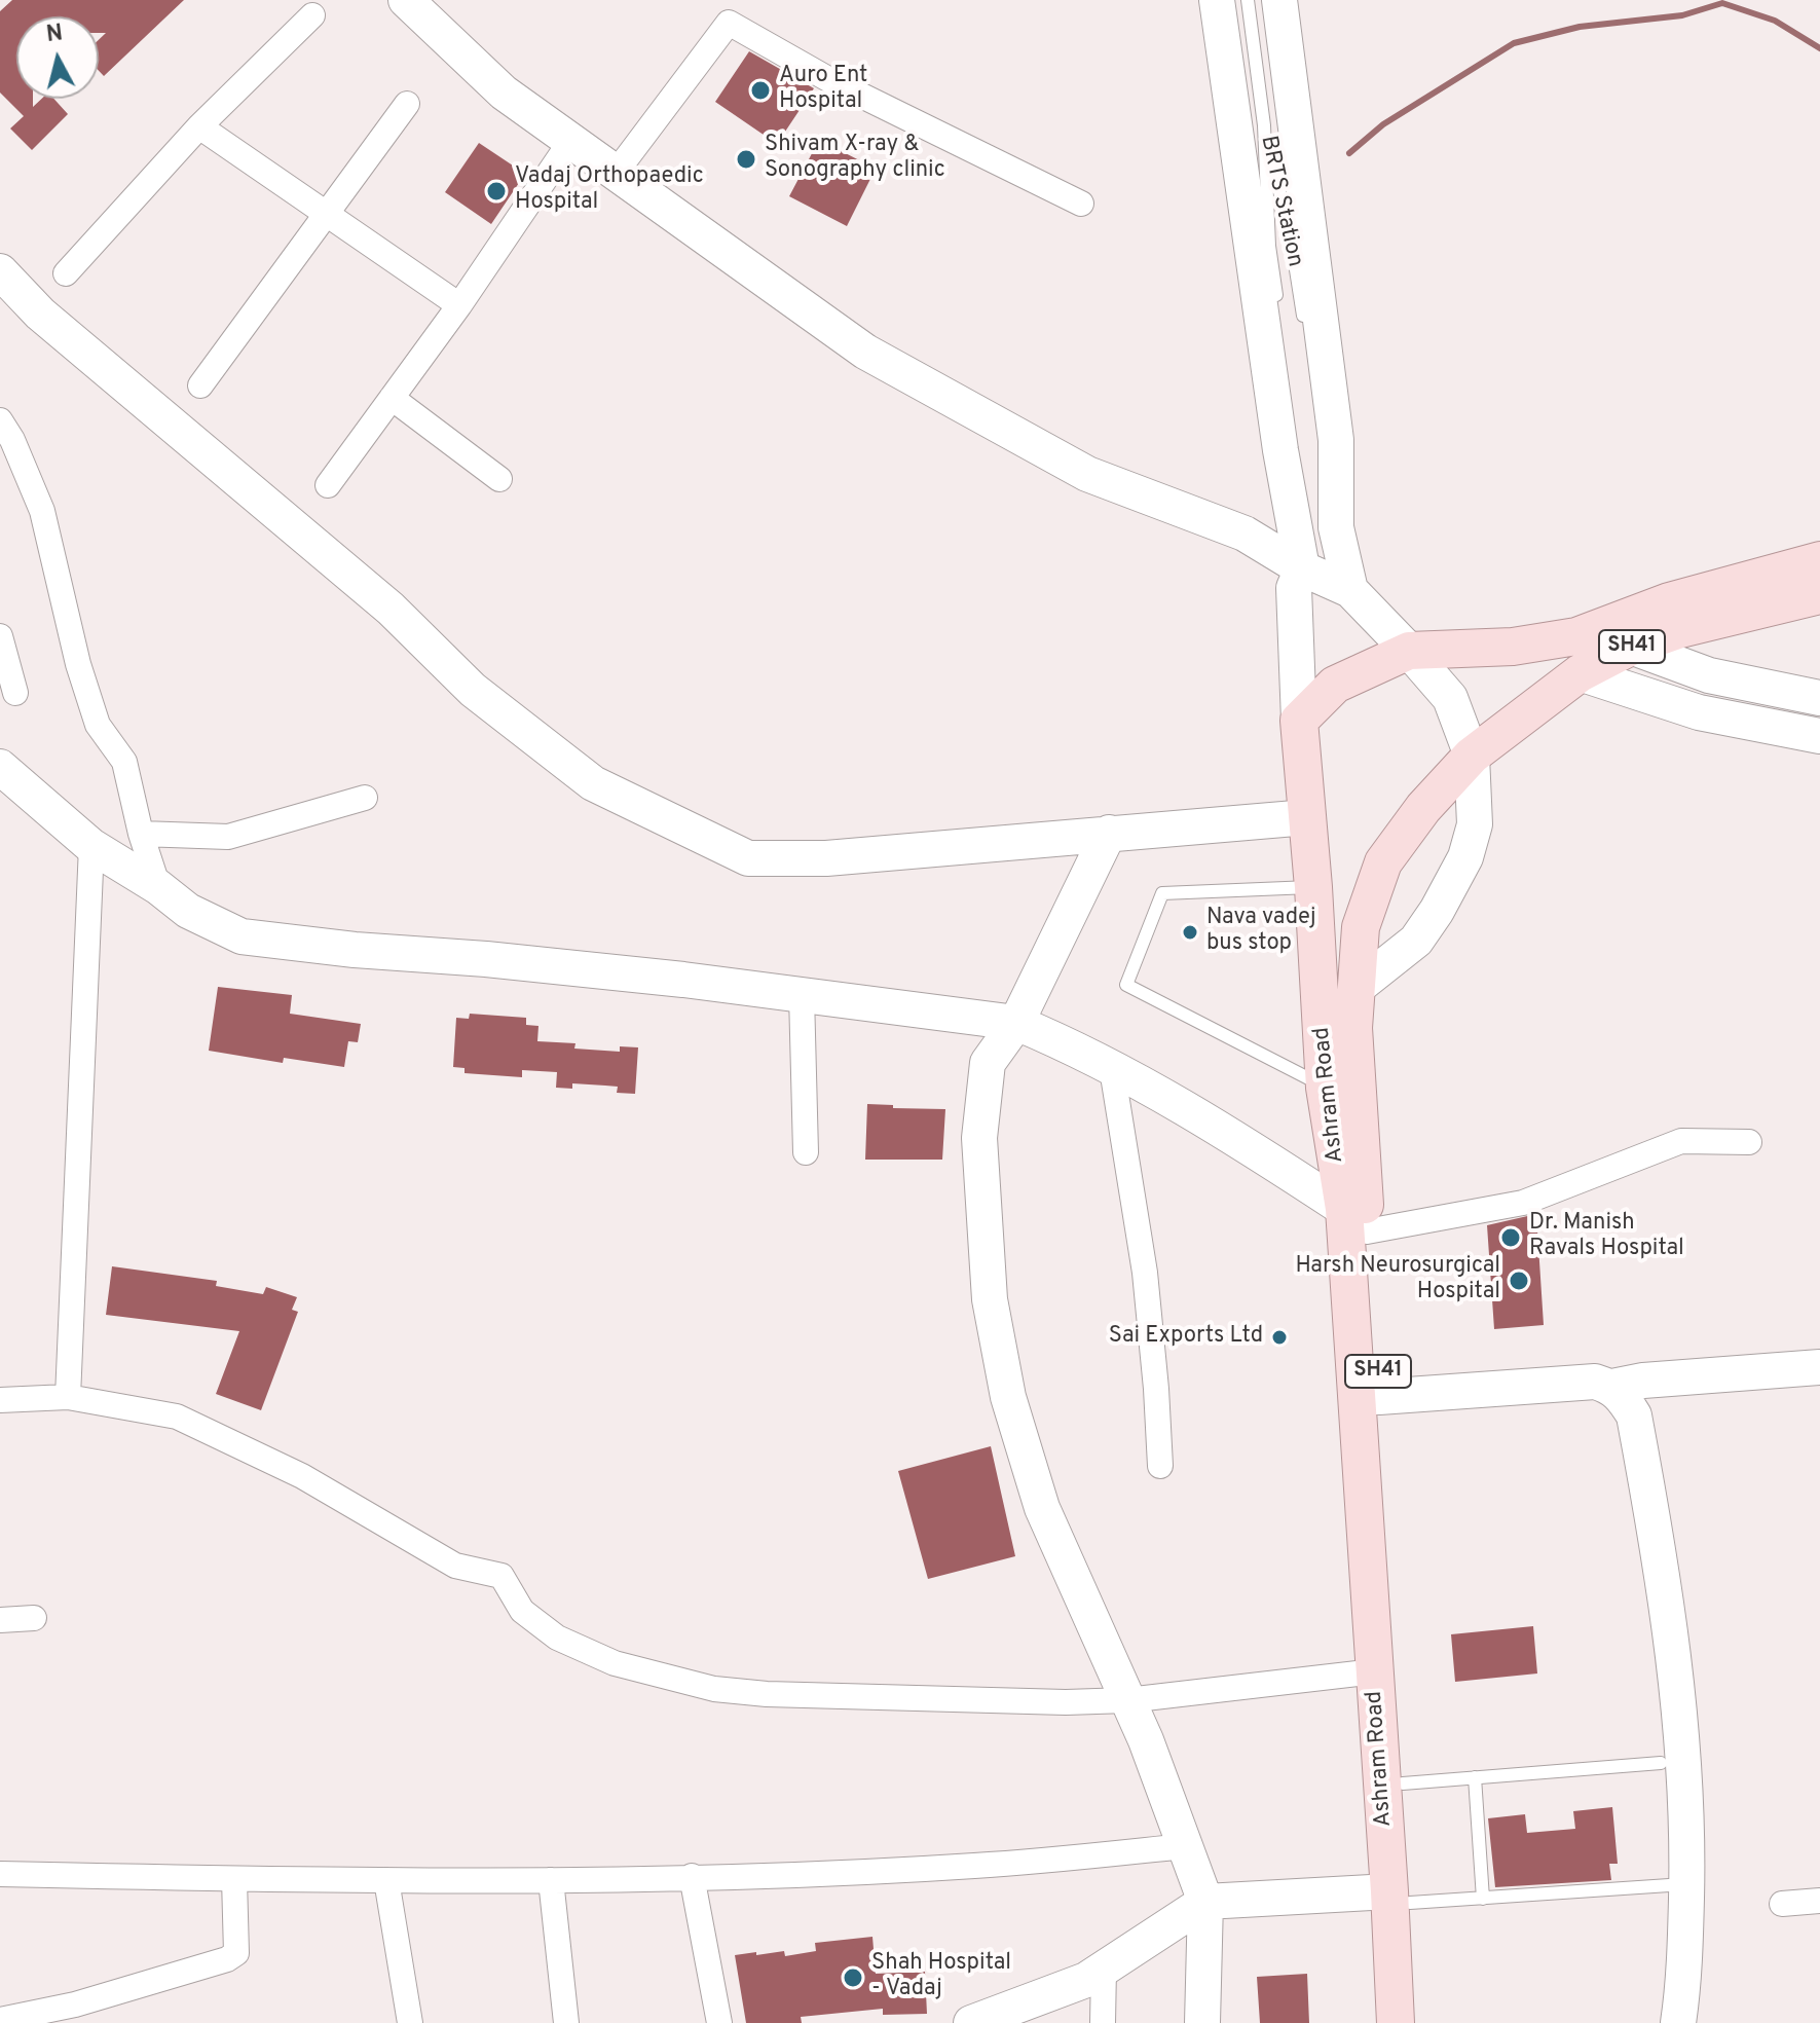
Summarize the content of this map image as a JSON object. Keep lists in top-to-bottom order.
{
  "streets": {
    "main road": ["SH41", "Ashram Road"],
    "lane": ["BRTS Station"]
  },
  "places": [
    "Auro Ent Hospital",
    "Shivam X-ray & Sonography clinic",
    "Vadaj Orthopaedic Hospital",
    "Nava vadej bus stop",
    "Dr. Manish Ravals Hospital",
    "Harsh Neurosurgical Hospital",
    "Sai Exports Ltd",
    "Shah Hospital - Vadaj"
  ],
  "north": "top"
}
